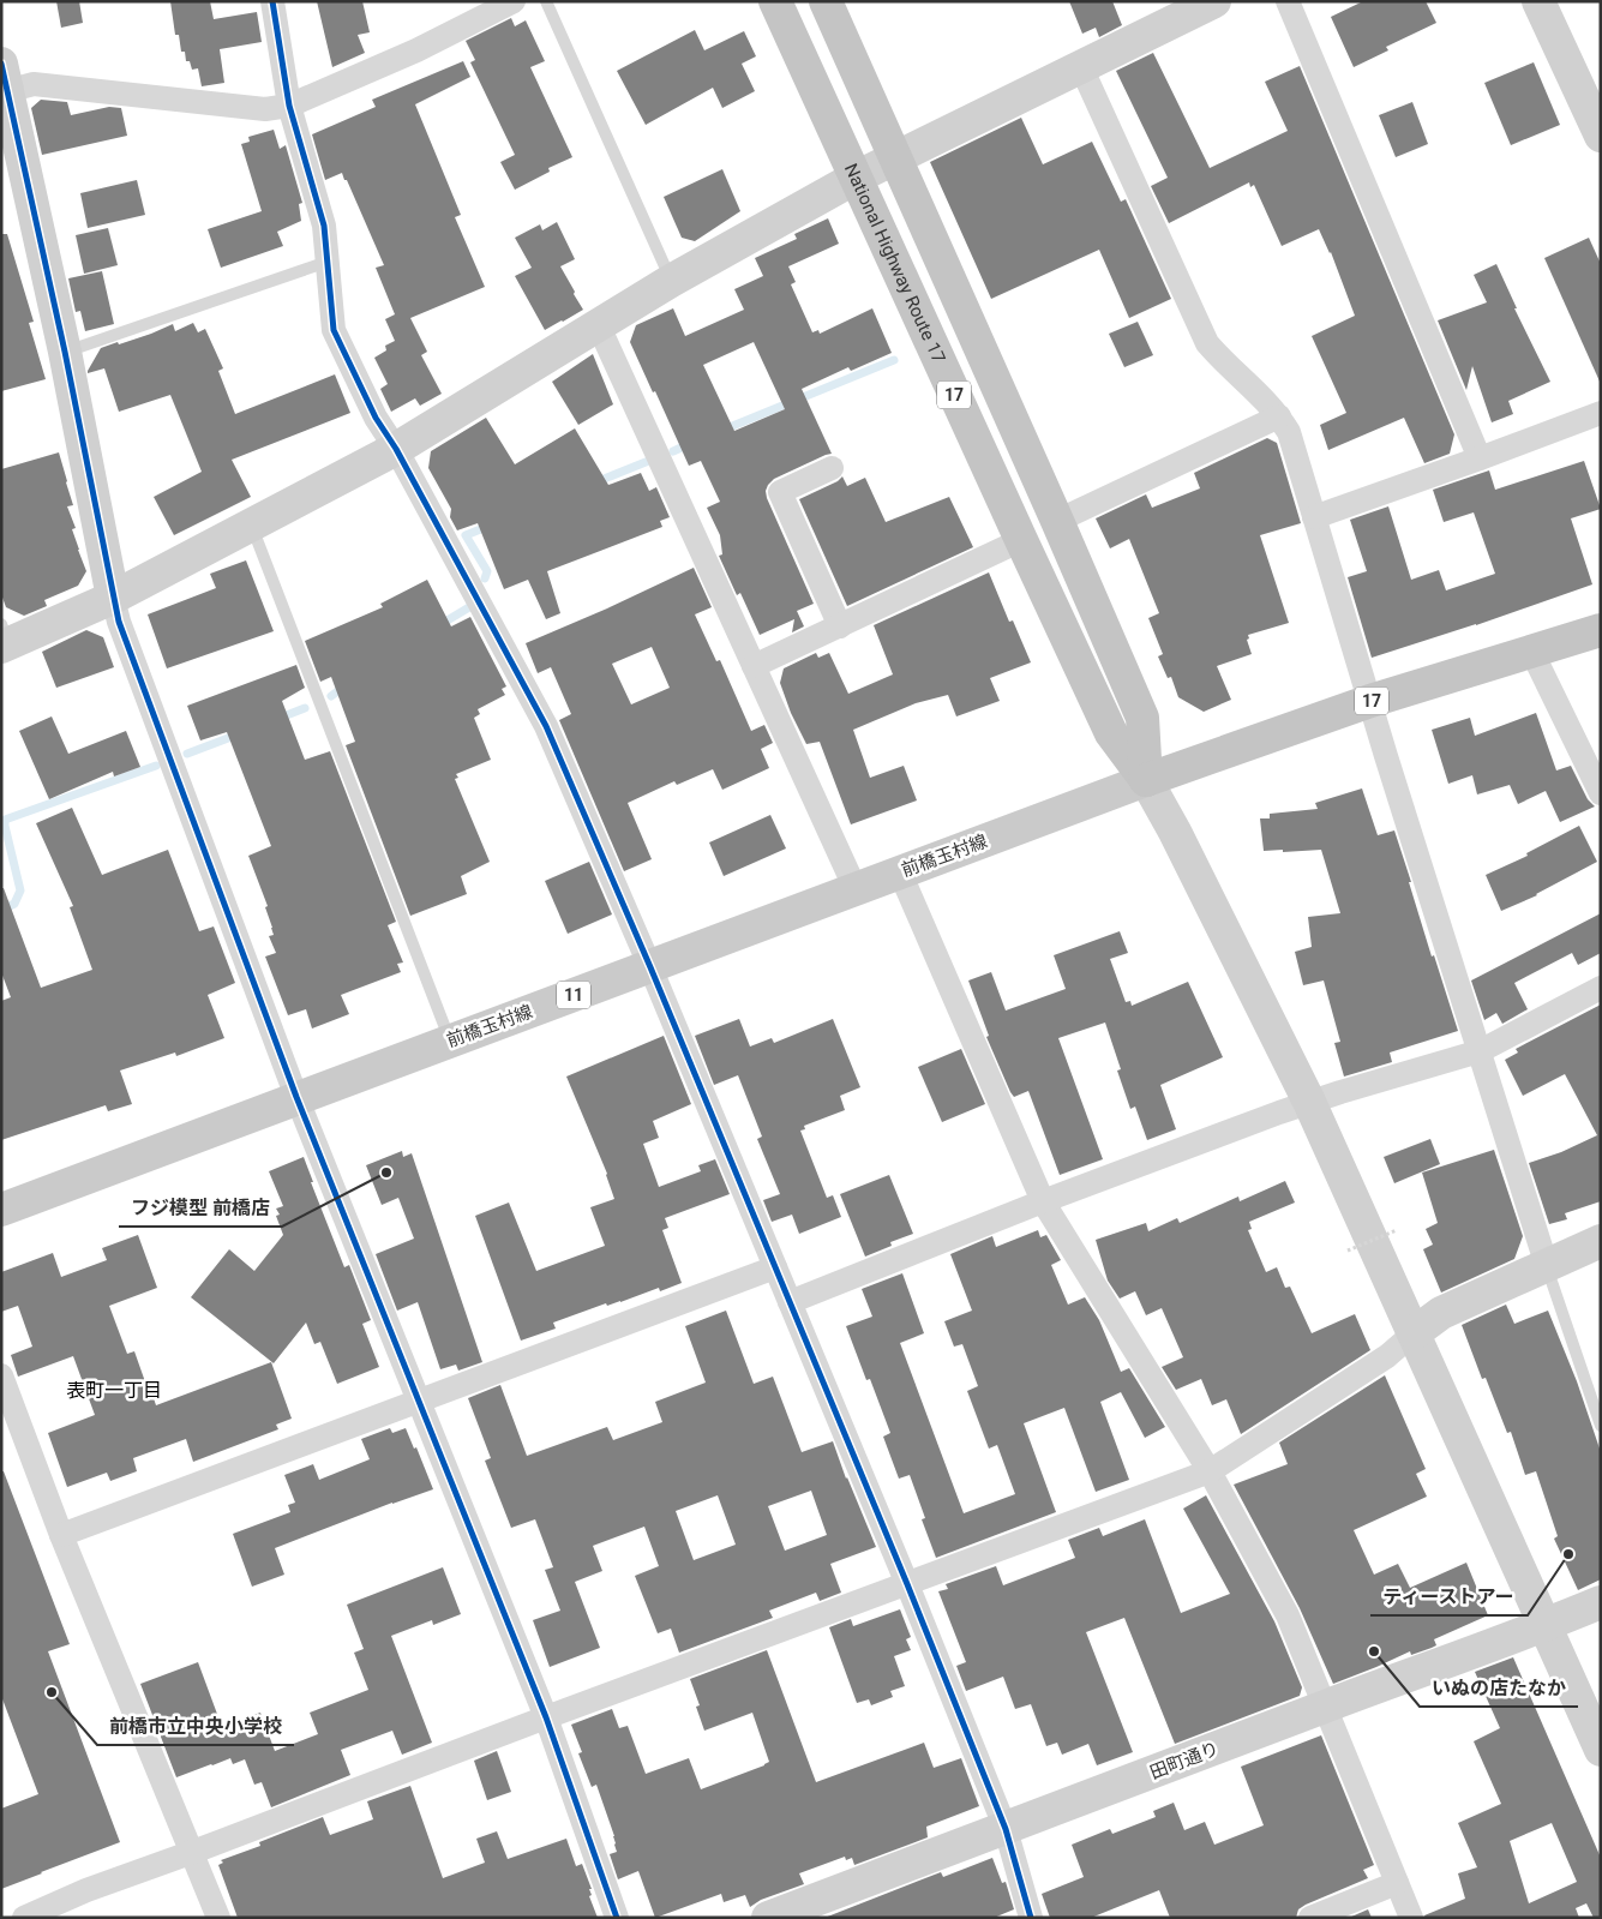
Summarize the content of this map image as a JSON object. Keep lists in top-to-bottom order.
{
  "streets": {
    "highway": ["National Highway Route 17", "17"],
    "main road": ["前橋玉村線", "11"],
    "street": ["田町通り"]
  },
  "crossings": [
    ["National Highway Route 17", "17"],
    ["National Highway Route 17", "前橋玉村線"],
    ["17", "前橋玉村線"]
  ],
  "districts": ["表町一丁目"],
  "places": [
    "フジ模型 前橋店",
    "ティーストアー",
    "いぬの店たなか",
    "前橋市立中央小学校"
  ]
}
